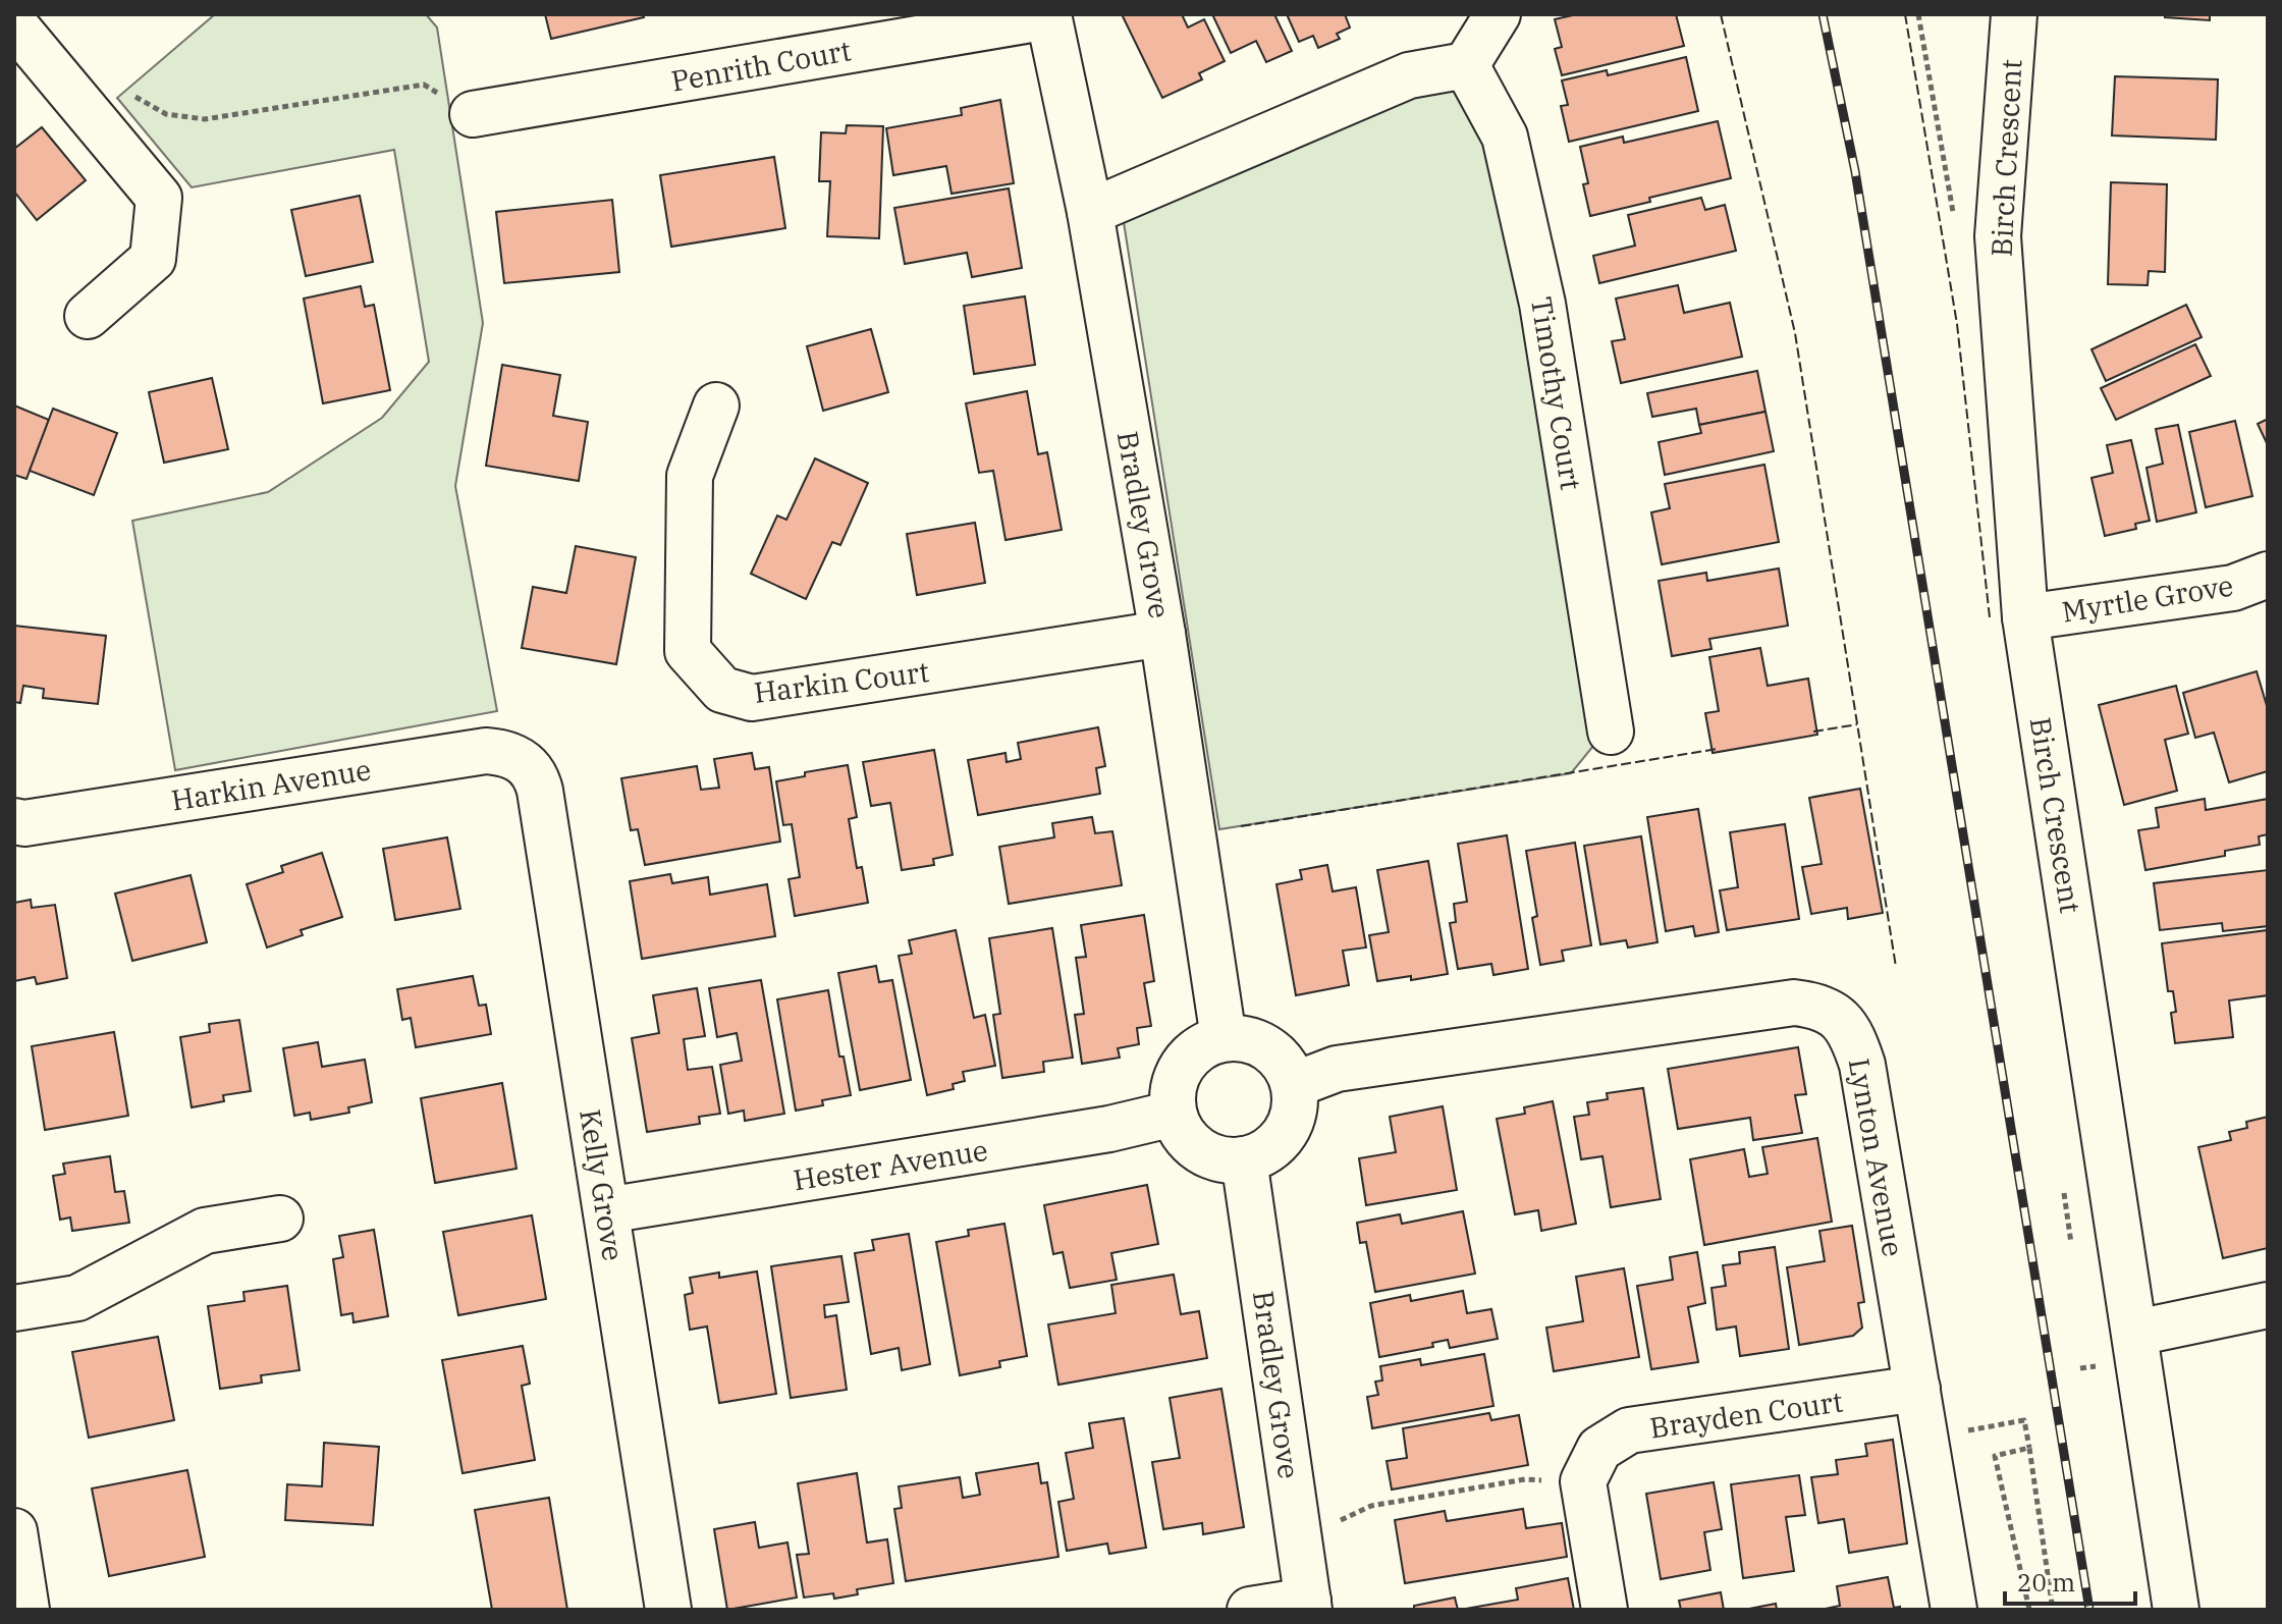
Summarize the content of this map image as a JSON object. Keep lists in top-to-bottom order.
{
  "streets": {
    "street": [
      "Penrith Court",
      "Birch Crescent",
      "Timothy Court",
      "Bradley Grove",
      "Myrtle Grove",
      "Harkin Court",
      "Harkin Avenue",
      "Lynton Avenue",
      "Hester Avenue",
      "Kelly Grove",
      "Brayden Court"
    ]
  },
  "crossings": [
    ["Penrith Court", "Bradley Grove"],
    ["Birch Crescent", "Myrtle Grove"],
    ["Bradley Grove", "Harkin Court"],
    ["Bradley Grove", "Lynton Avenue"],
    ["Bradley Grove", "Hester Avenue"],
    ["Harkin Avenue", "Kelly Grove"],
    ["Lynton Avenue", "Hester Avenue"],
    ["Lynton Avenue", "Brayden Court"],
    ["Hester Avenue", "Kelly Grove"]
  ],
  "scale_bar": "20 m"
}
